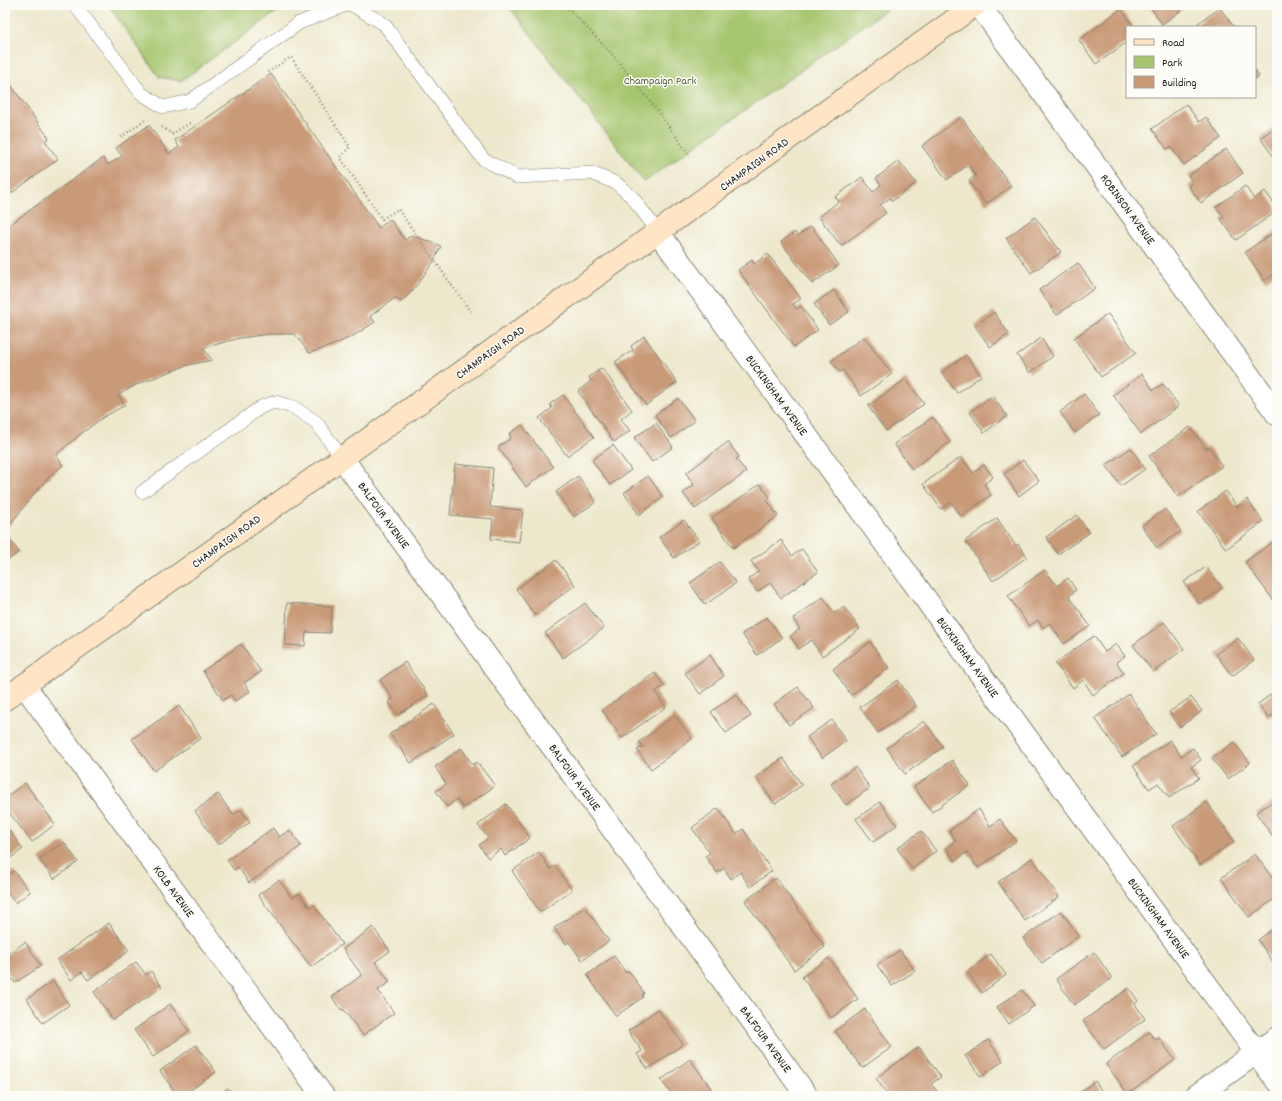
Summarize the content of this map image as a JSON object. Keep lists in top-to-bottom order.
{
  "streets": {
    "street": [
      "CHAMPAIGN ROAD",
      "ROBINSON AVENUE",
      "BUCKINGHAM AVENUE",
      "BALFOUR AVENUE",
      "KOLB AVENUE"
    ]
  },
  "crossings": [
    ["CHAMPAIGN ROAD", "BUCKINGHAM AVENUE"],
    ["CHAMPAIGN ROAD", "BALFOUR AVENUE"],
    ["CHAMPAIGN ROAD", "KOLB AVENUE"]
  ],
  "parks": ["Champaign Park"],
  "legend": ["Road", "Park", "Building"]
}
